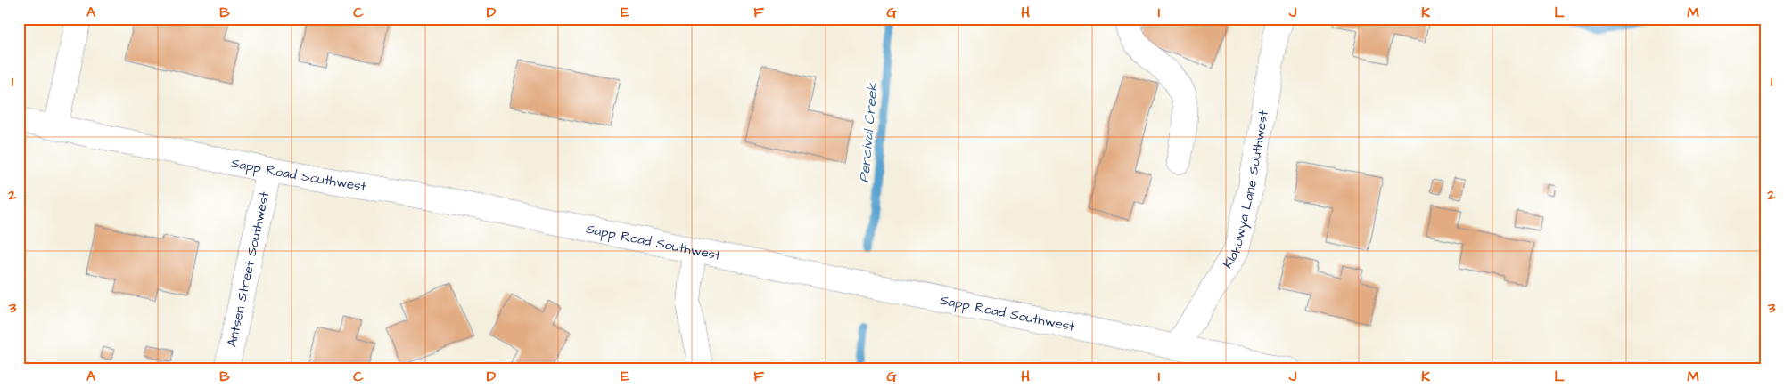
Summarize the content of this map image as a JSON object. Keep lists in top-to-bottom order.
{
  "streets": {
    "street": ["Sapp Road Southwest", "Klahowya Lane Southwest", "Antsen Street Southwest"]
  },
  "crossings": [
    ["Sapp Road Southwest", "Klahowya Lane Southwest"],
    ["Sapp Road Southwest", "Antsen Street Southwest"]
  ],
  "water": ["Percival Creek"],
  "grid": {
    "columns": [
      "A",
      "B",
      "C",
      "D",
      "E",
      "F",
      "G",
      "H",
      "I",
      "J",
      "K",
      "L",
      "M"
    ],
    "rows": ["1", "2", "3"]
  }
}
